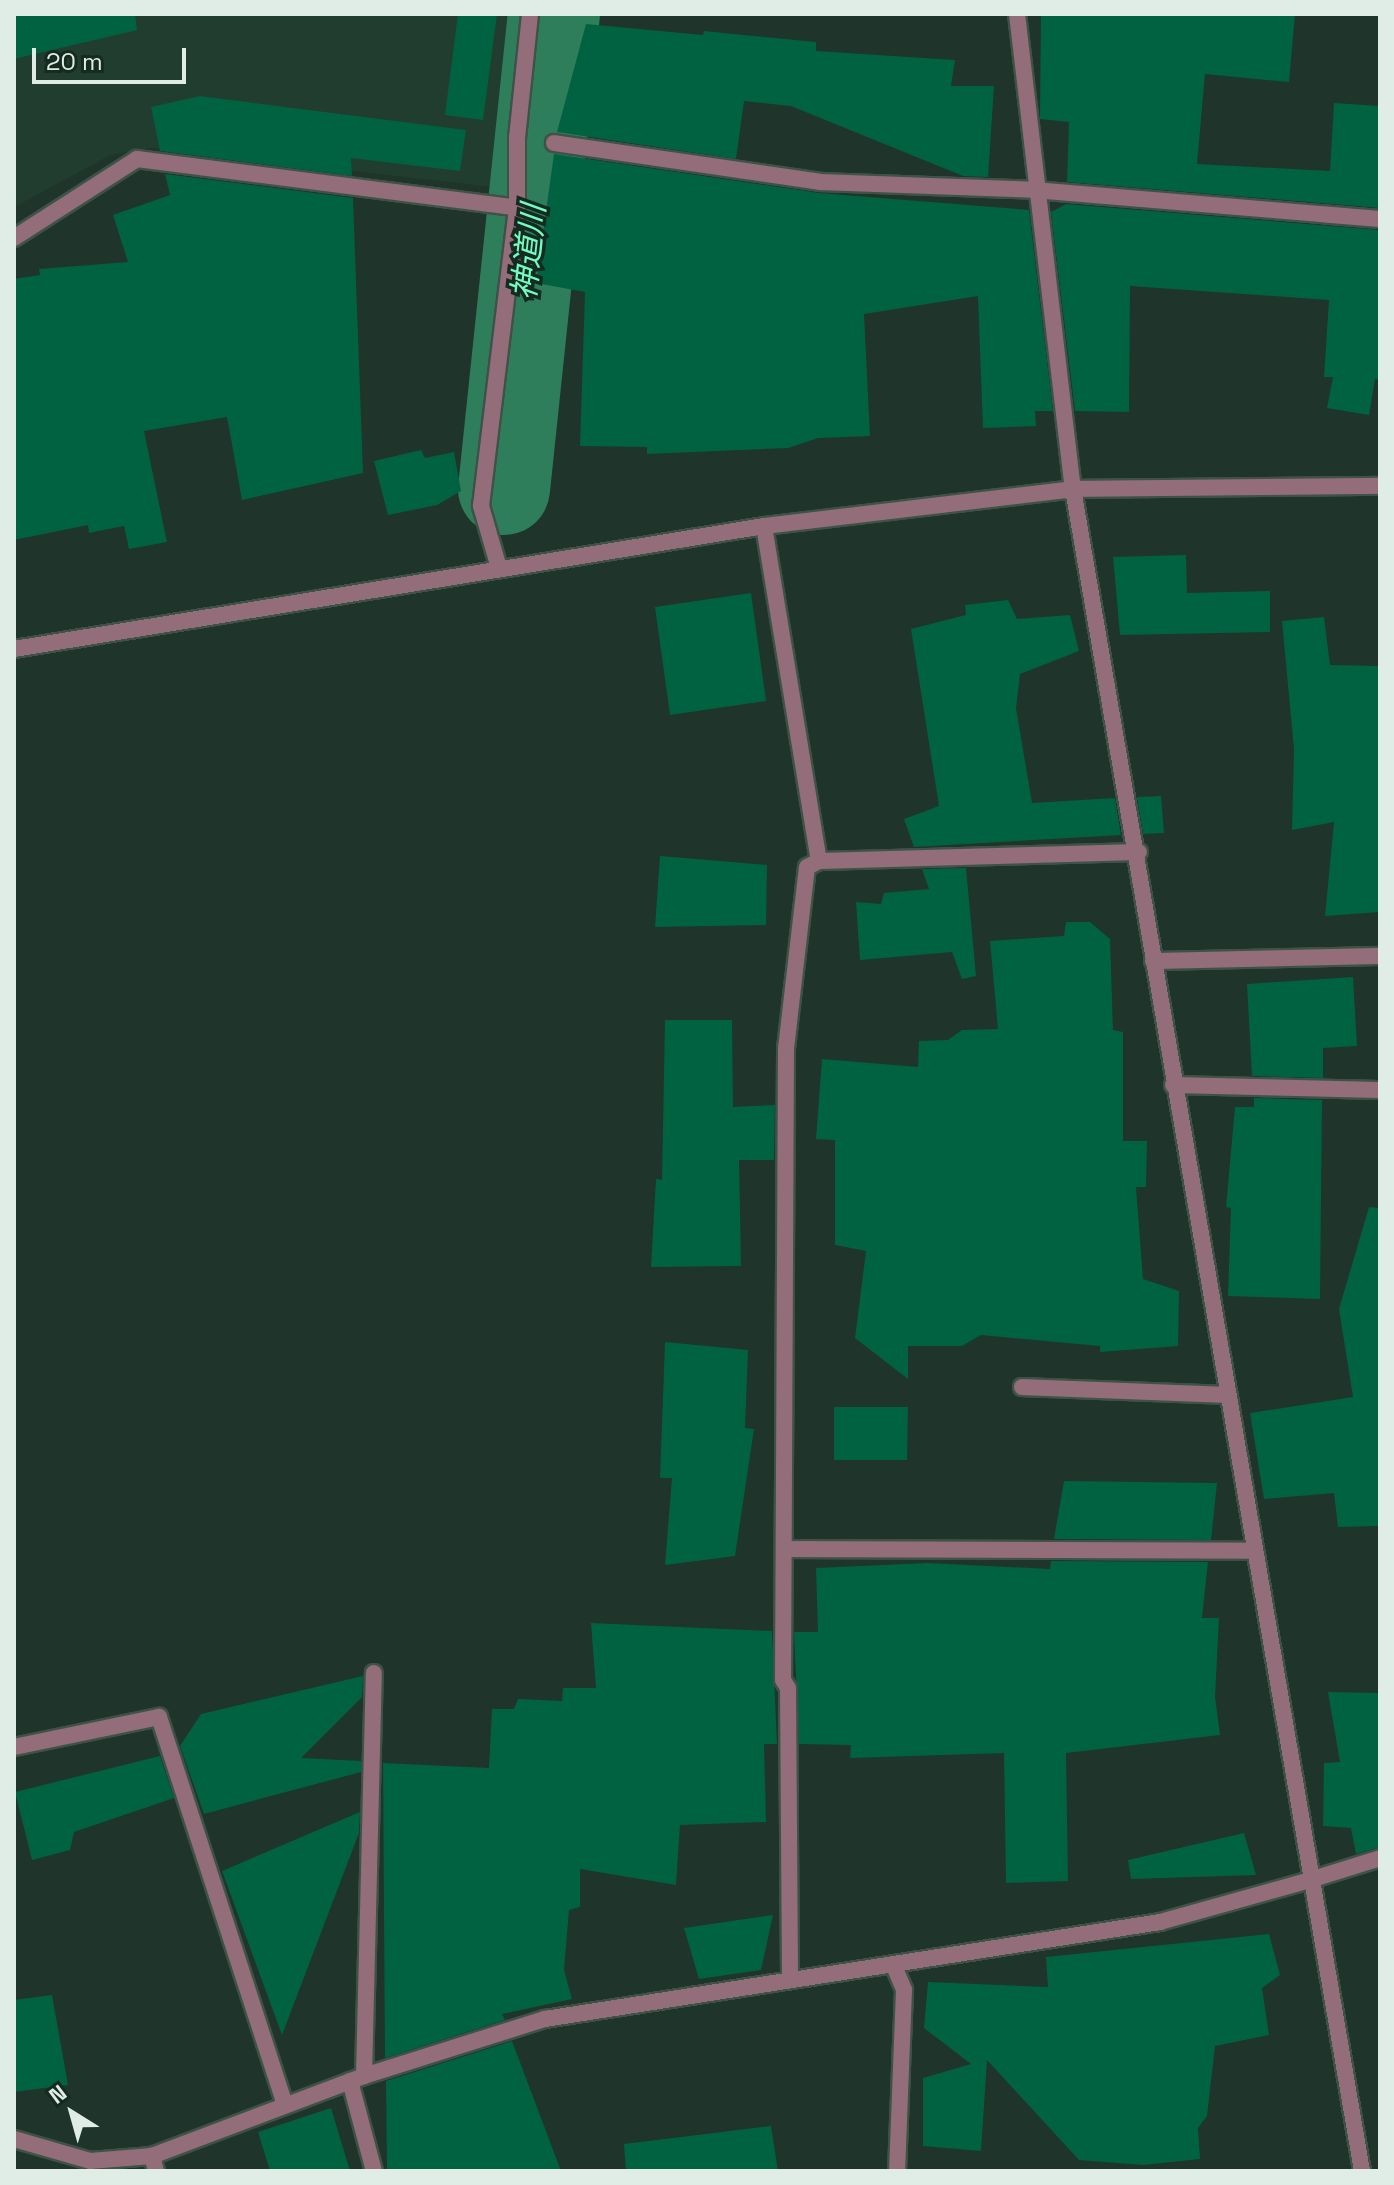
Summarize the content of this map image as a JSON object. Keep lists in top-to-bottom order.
{
  "water": ["神道川"],
  "scale_bar": "20 m",
  "north": "top left"
}
